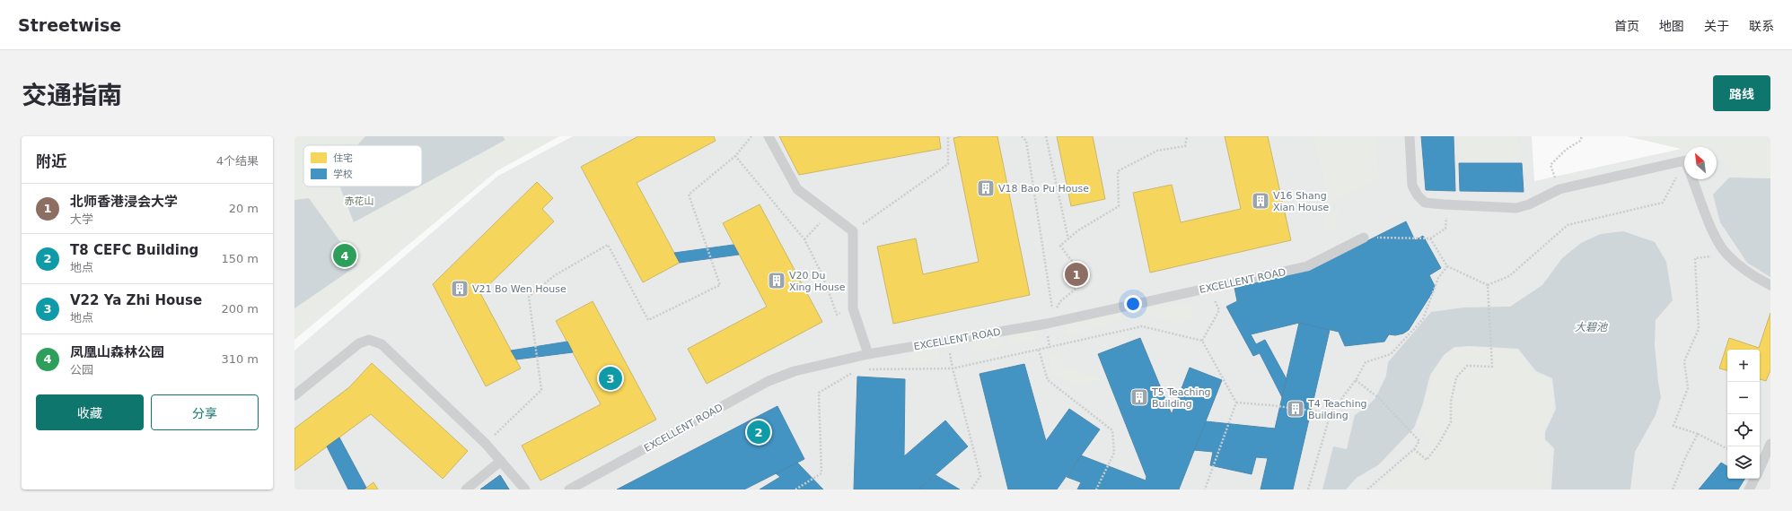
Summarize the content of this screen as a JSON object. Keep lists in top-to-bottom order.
{
  "streets": {
    "lane": ["EXCELLENT ROAD"]
  },
  "water": ["大碧池"],
  "parks": ["赤花山"],
  "places": {
    "building": [
      "V18 Bao Pu House",
      "V16 Shang Xian House",
      "V20 Du Xing House",
      "V21 Bo Wen House",
      "T5 Teaching Building",
      "T4 Teaching Building"
    ]
  },
  "legend": ["住宅", "学校"],
  "north": "top left",
  "page": {
    "header": "Streetwise",
    "nav": [
      "首页",
      "地图",
      "关于",
      "联系"
    ],
    "title": "交通指南",
    "buttons": [
      "路线",
      ["收藏", "分享"]
    ],
    "heading": ["附近", "4个结果"],
    "list": [
      {
        "mark": "1",
        "name": "北师香港浸会大学",
        "note": "大学",
        "value": "20 m"
      },
      {
        "mark": "2",
        "name": "T8 CEFC Building",
        "note": "地点",
        "value": "150 m"
      },
      {
        "mark": "3",
        "name": "V22 Ya Zhi House",
        "note": "地点",
        "value": "200 m"
      },
      {
        "mark": "4",
        "name": "凤凰山森林公园",
        "note": "公园",
        "value": "310 m"
      }
    ],
    "pins": [
      "4",
      "1",
      "3",
      "2"
    ],
    "map_buttons": ["+", "−"]
  }
}
